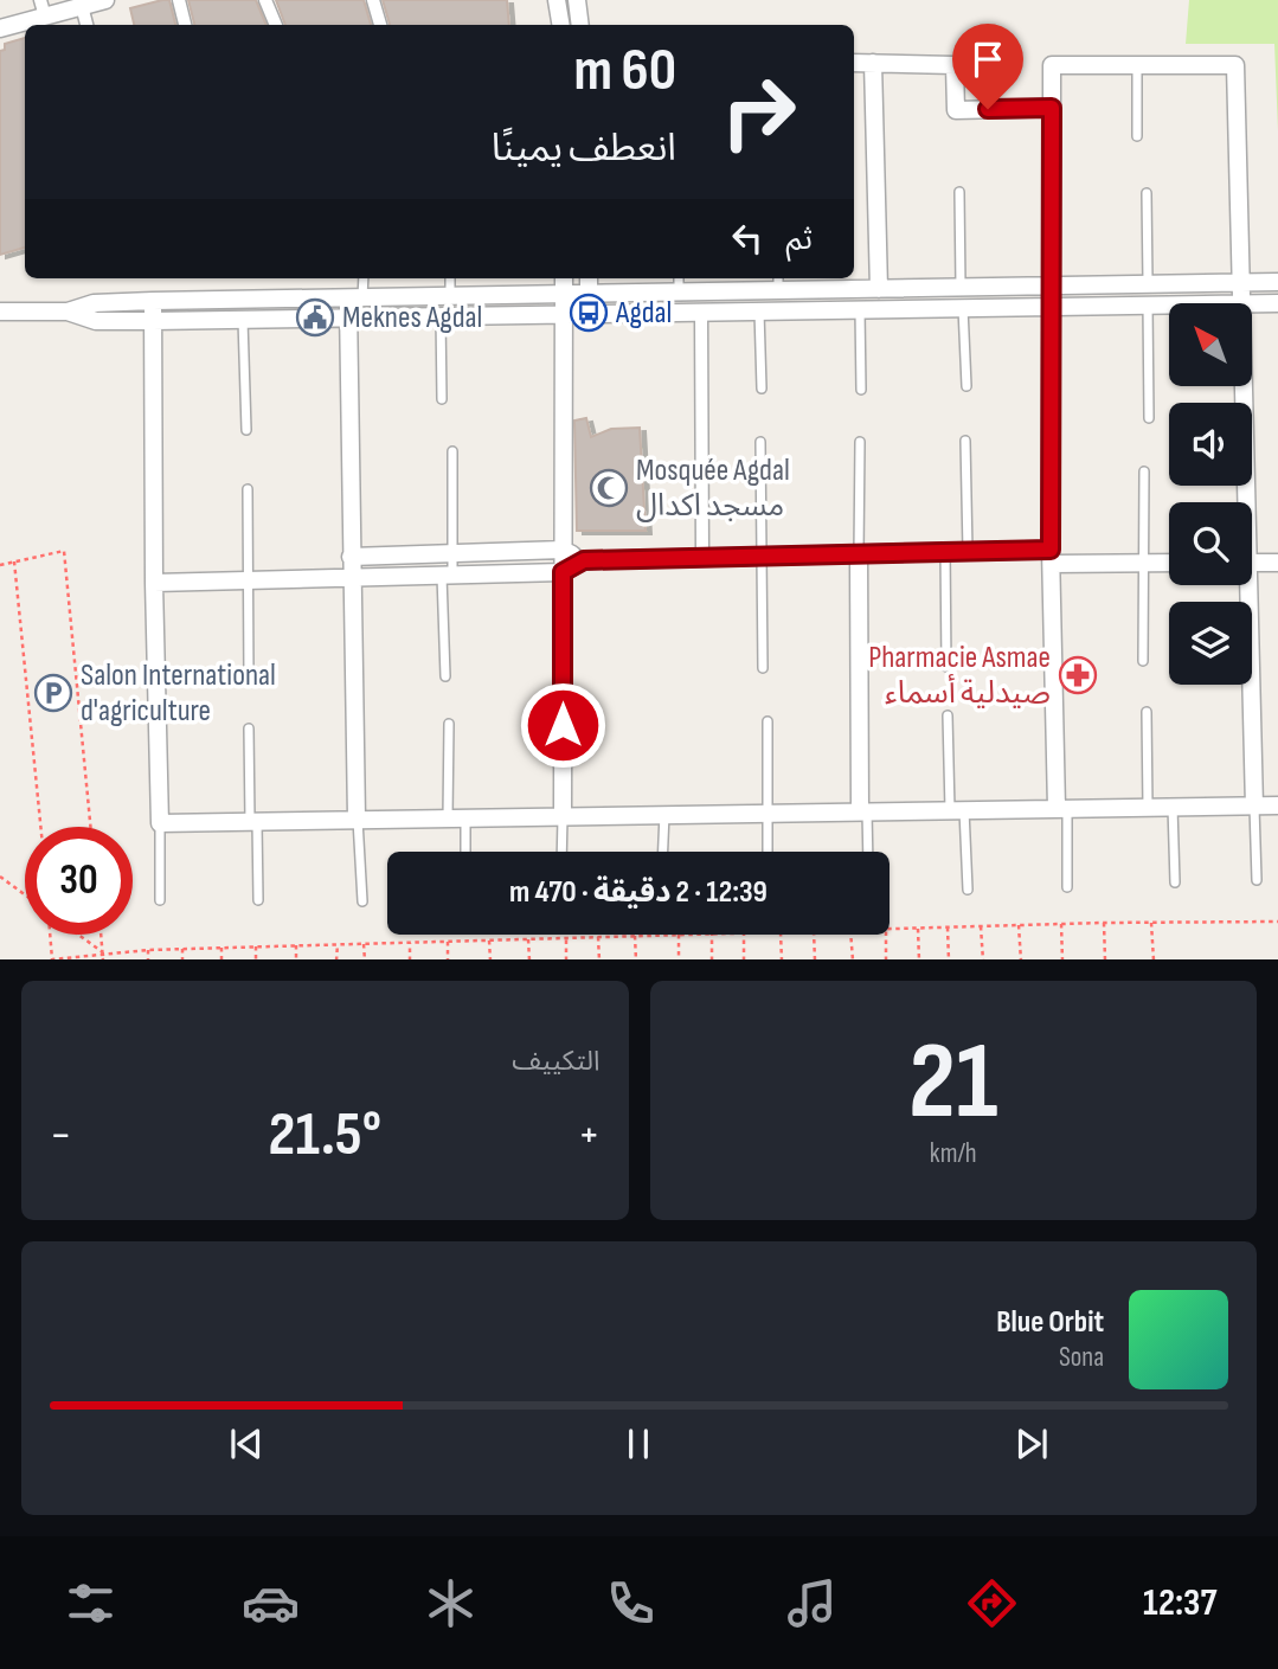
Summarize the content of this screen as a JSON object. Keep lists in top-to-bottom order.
{
  "places": {
    "bus stop": ["Agdal"],
    "public building": ["Meknes Agdal"],
    "mosque": ["Mosquée Agdal مسجد اكدال"],
    "pharmacy": ["Pharmacie Asmae صيدلية أسماء"],
    "parking": ["Salon International d'agriculture"]
  },
  "north": "top left",
  "page": {
    "turn": ["60 m", "انعطف يمينًا"],
    "then": "ثم",
    "limit": "30",
    "trip": "12:39 · 2 دقيقة · 470 m",
    "tile": [
      ["21", "km/h"],
      "التكييف"
    ],
    "heat": ["−", "21.5°", "+"],
    "song": ["Blue Orbit", "Sona"],
    "tabs": "12:37"
  }
}
